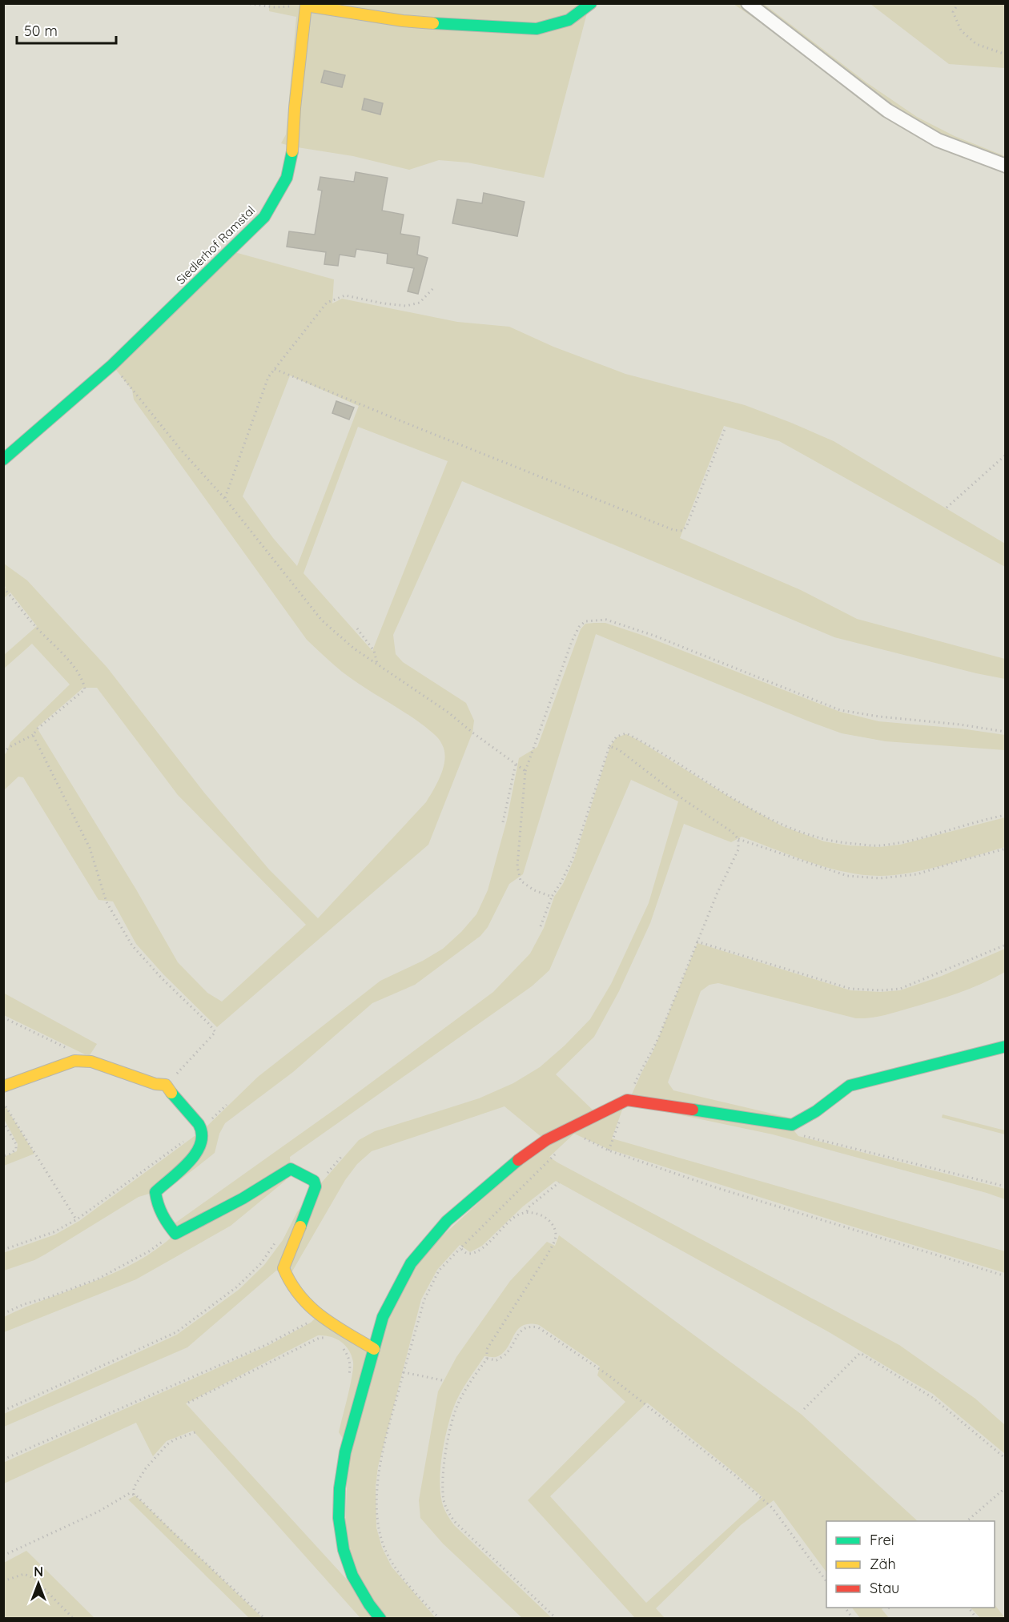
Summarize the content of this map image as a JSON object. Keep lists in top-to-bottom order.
{
  "streets": {
    "street": ["Siedlerhof Ramstal"]
  },
  "legend": ["Frei", "Zäh", "Stau"],
  "scale_bar": "50 m",
  "north": "top"
}
